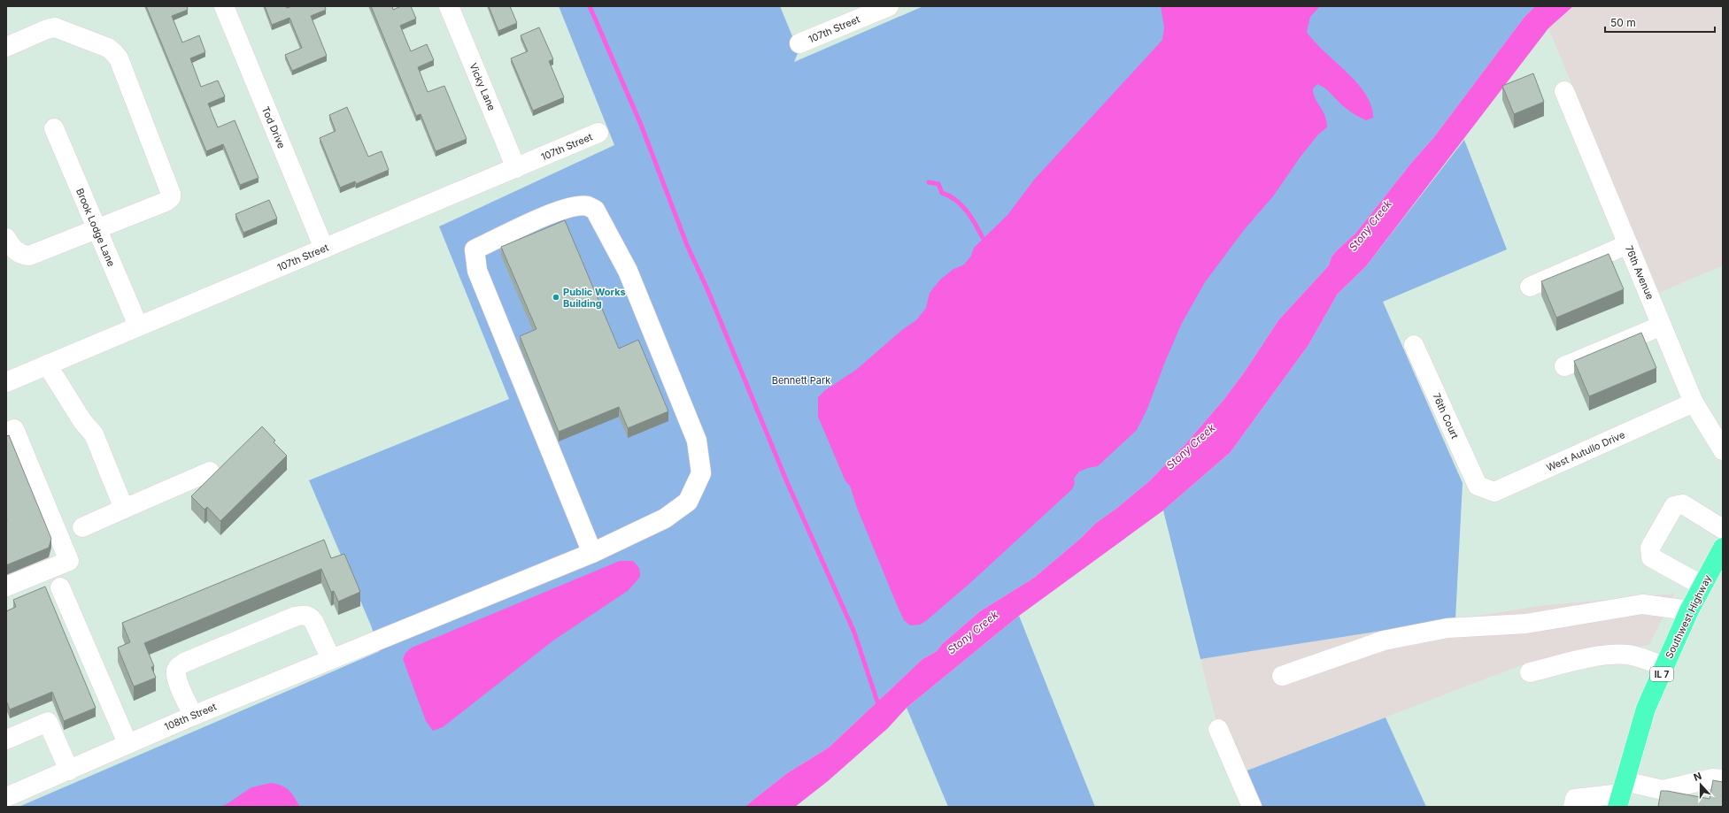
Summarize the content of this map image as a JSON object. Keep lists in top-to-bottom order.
{
  "streets": {
    "main road": ["Southwest Highway", "IL 7"],
    "street": [
      "107th Street",
      "Vicky Lane",
      "Tod Drive",
      "Brook Lodge Lane",
      "76th Avenue",
      "76th Court",
      "West Autullo Drive",
      "108th Street"
    ]
  },
  "crossings": [
    ["107th Street", "Vicky Lane"],
    ["107th Street", "Tod Drive"],
    ["107th Street", "Brook Lodge Lane"],
    ["76th Avenue", "West Autullo Drive"],
    ["76th Court", "West Autullo Drive"]
  ],
  "water": ["Stony Creek"],
  "parks": ["Bennett Park"],
  "places": ["Public Works Building"],
  "scale_bar": "50 m",
  "north": "top"
}
